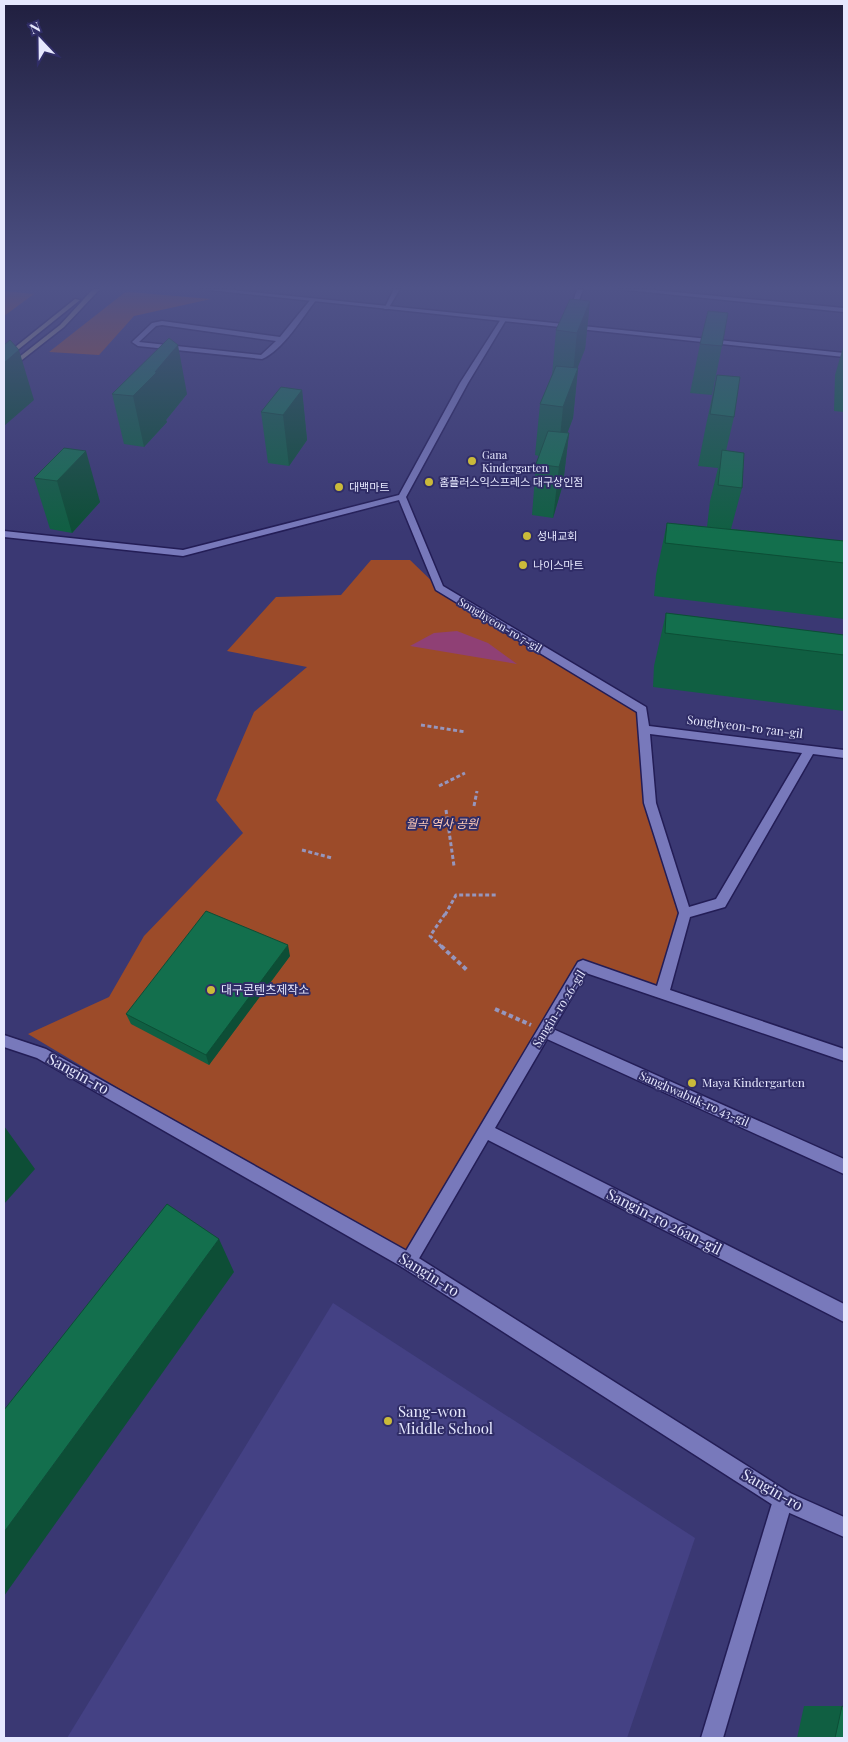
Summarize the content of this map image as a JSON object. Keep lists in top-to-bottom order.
{
  "streets": {
    "street": [
      "Songhyeon-ro 7-gil",
      "Songhyeon-ro 7an-gil",
      "Sangin-ro 26-gil",
      "Sangin-ro",
      "Sanghwabuk-ro 43-gil",
      "Sangin-ro 26an-gil"
    ]
  },
  "crossings": [
    ["Songhyeon-ro 7-gil", "Songhyeon-ro 7an-gil"],
    ["Sangin-ro 26-gil", "Sangin-ro"],
    ["Sangin-ro 26-gil", "Sanghwabuk-ro 43-gil"],
    ["Sangin-ro 26-gil", "Sangin-ro 26an-gil"]
  ],
  "parks": ["월곡 역사 공원"],
  "places": [
    "Gana Kindergarten",
    "홈플러스익스프레스 대구상인점",
    "대백마트",
    "성내교회",
    "나이스마트",
    "대구콘텐츠제작소",
    "Maya Kindergarten",
    "Sang-won Middle School"
  ],
  "north": "top"
}
